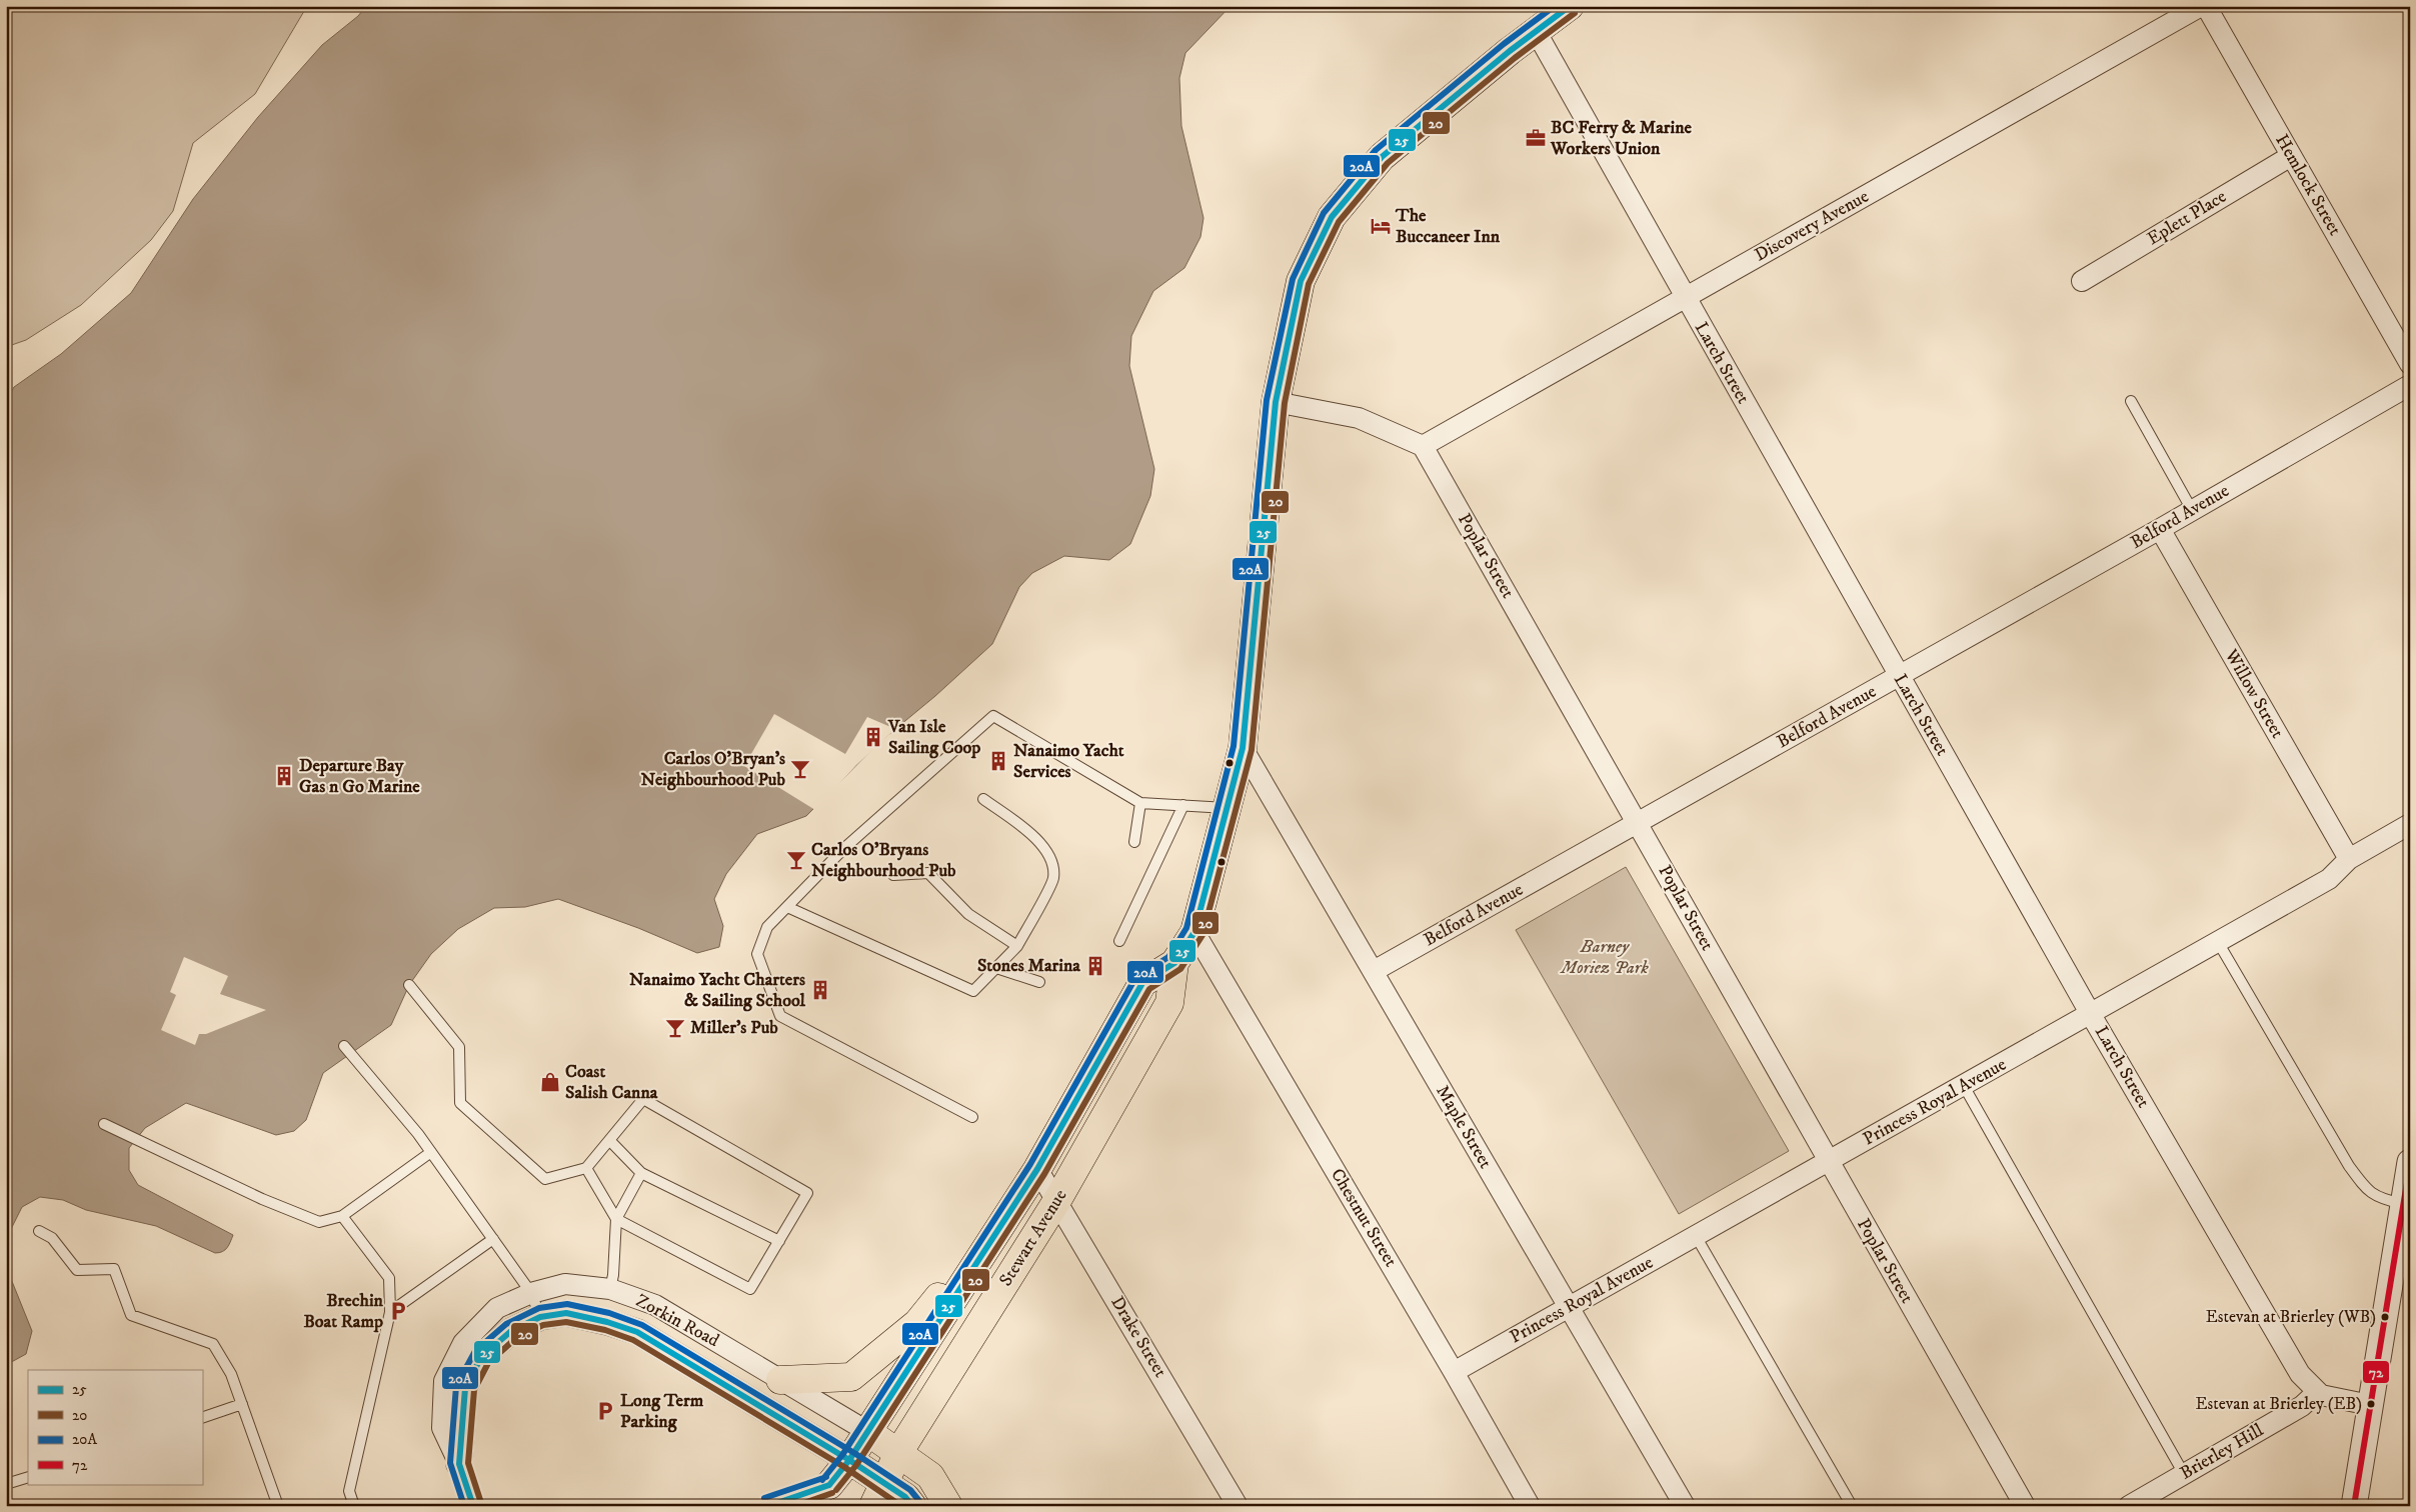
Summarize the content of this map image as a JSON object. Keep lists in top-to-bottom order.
{
  "streets": {
    "main road": ["Stewart Avenue"],
    "street": [
      "Hemlock Street",
      "Eplett Place",
      "Discovery Avenue",
      "Larch Street",
      "Belford Avenue",
      "Poplar Street",
      "Willow Street",
      "Princess Royal Avenue",
      "Maple Street",
      "Chestnut Street",
      "Zorkin Road",
      "Drake Street",
      "Brierley Hill"
    ]
  },
  "crossings": [
    ["Hemlock Street", "Eplett Place"],
    ["Discovery Avenue", "Larch Street"],
    ["Discovery Avenue", "Poplar Street"],
    ["Larch Street", "Belford Avenue"],
    ["Larch Street", "Princess Royal Avenue"],
    ["Larch Street", "Stewart Avenue"],
    ["Larch Street", "Brierley Hill"],
    ["Belford Avenue", "Poplar Street"],
    ["Belford Avenue", "Willow Street"],
    ["Belford Avenue", "Maple Street"],
    ["Poplar Street", "Princess Royal Avenue"],
    ["Willow Street", "Princess Royal Avenue"],
    ["Princess Royal Avenue", "Maple Street"],
    ["Princess Royal Avenue", "Chestnut Street"],
    ["Maple Street", "Stewart Avenue"],
    ["Chestnut Street", "Stewart Avenue"],
    ["Stewart Avenue", "Zorkin Road"],
    ["Stewart Avenue", "Drake Street"]
  ],
  "parks": ["Barney Moriez Park"],
  "places": {
    "office": ["BC Ferry & Marine Workers Union"],
    "hotel": ["The Buccaneer Inn"],
    "building": [
      "Van Isle Sailing Coop",
      "Nanaimo Yacht Services",
      "Departure Bay Gas n Go Marine",
      "Stones Marina",
      "Nanaimo Yacht Charters & Sailing School"
    ],
    "bar": ["Carlos O'Bryan's Neighbourhood Pub", "Carlos O'Bryans Neighbourhood Pub", "Miller's Pub"],
    "shop": ["Coast Salish Canna"],
    "parking": ["Brechin Boat Ramp", "Long Term Parking"],
    "other": ["Estevan at Brierley (WB)", "Estevan at Brierley (EB)"]
  },
  "lines": [
    "transit line 25",
    "transit line 20A",
    "transit line 20",
    "transit line 72"
  ],
  "legend": [
    "25",
    "20",
    "20A",
    "72"
  ]
}
